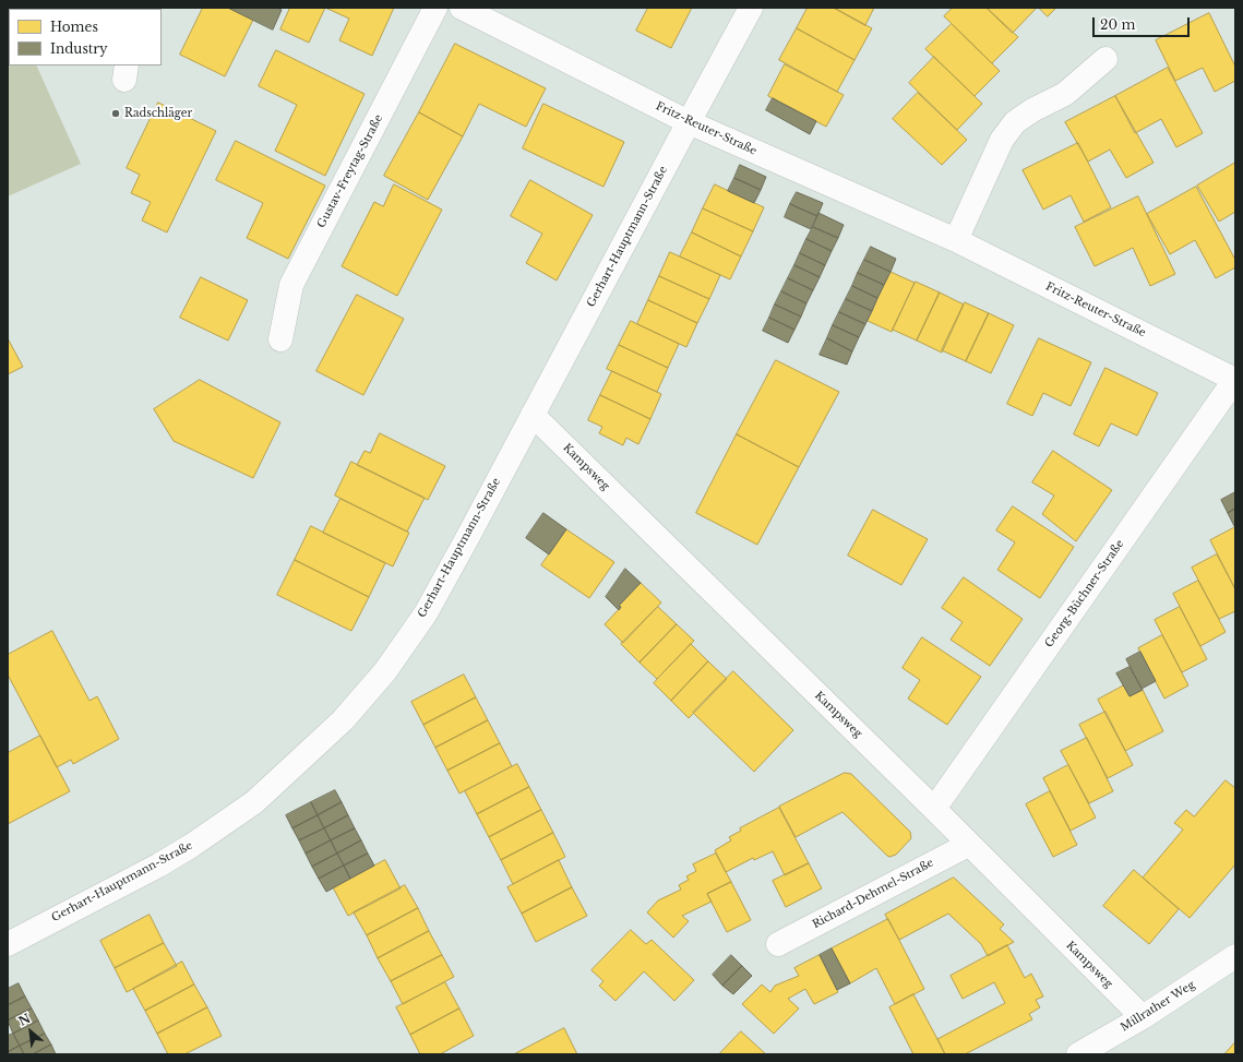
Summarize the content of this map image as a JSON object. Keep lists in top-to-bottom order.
{
  "streets": {
    "street": [
      "Fritz-Reuter-Straße",
      "Gustav-Freytag-Straße",
      "Gerhart-Hauptmann-Straße",
      "Kampsweg",
      "Georg-Büchner-Straße",
      "Richard-Dehmel-Straße",
      "Millrather Weg"
    ]
  },
  "crossings": [
    ["Fritz-Reuter-Straße", "Gerhart-Hauptmann-Straße"],
    ["Fritz-Reuter-Straße", "Georg-Büchner-Straße"],
    ["Gerhart-Hauptmann-Straße", "Kampsweg"],
    ["Kampsweg", "Georg-Büchner-Straße"],
    ["Kampsweg", "Richard-Dehmel-Straße"],
    ["Kampsweg", "Millrather Weg"]
  ],
  "places": ["Radschläger"],
  "legend": ["Homes", "Industry"],
  "scale_bar": "20 m",
  "north": "top left"
}
